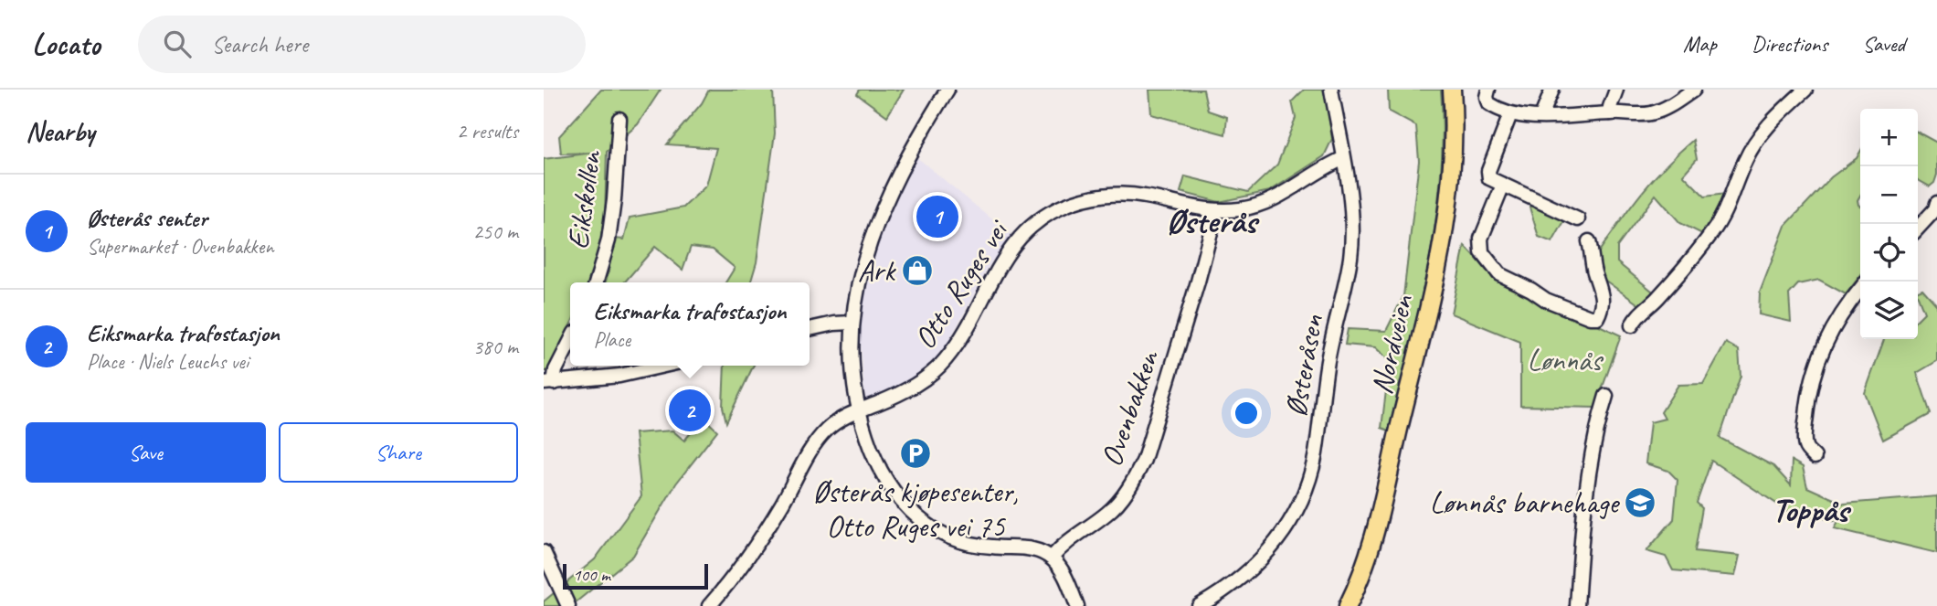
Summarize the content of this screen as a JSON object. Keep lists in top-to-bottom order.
{
  "streets": {
    "main road": ["Nordveien"],
    "street": [
      "Eikskollen",
      "Otto Ruges vei",
      "Østeråsen",
      "Ovenbakken"
    ]
  },
  "crossings": [
    ["Otto Ruges vei", "Østeråsen"],
    ["Otto Ruges vei", "Ovenbakken"]
  ],
  "districts": ["Østerås", "Toppås"],
  "parks": ["Lønnås"],
  "places": {
    "shop": ["Ark"],
    "parking": ["Østerås kjøpesenter, Otto Ruges vei 75"],
    "school or university": ["Lønnås barnehage"]
  },
  "scale_bar": "100 m",
  "page": {
    "header": "Locato",
    "search": "Search here",
    "nav": ["Map", "Directions", "Saved"],
    "heading": ["Nearby", "2 results"],
    "map_buttons": ["+", "−"],
    "list": [
      {
        "mark": "1",
        "name": "Østerås senter",
        "note": "Supermarket · Ovenbakken",
        "value": "250 m"
      },
      {
        "mark": "2",
        "name": "Eiksmarka trafostasjon",
        "note": "Place · Niels Leuchs vei",
        "value": "380 m"
      }
    ],
    "pins": ["1", "2"],
    "popup": ["Eiksmarka trafostasjon", "Place"],
    "buttons": ["Save", "Share"],
    "scale": "100 m"
  }
}
